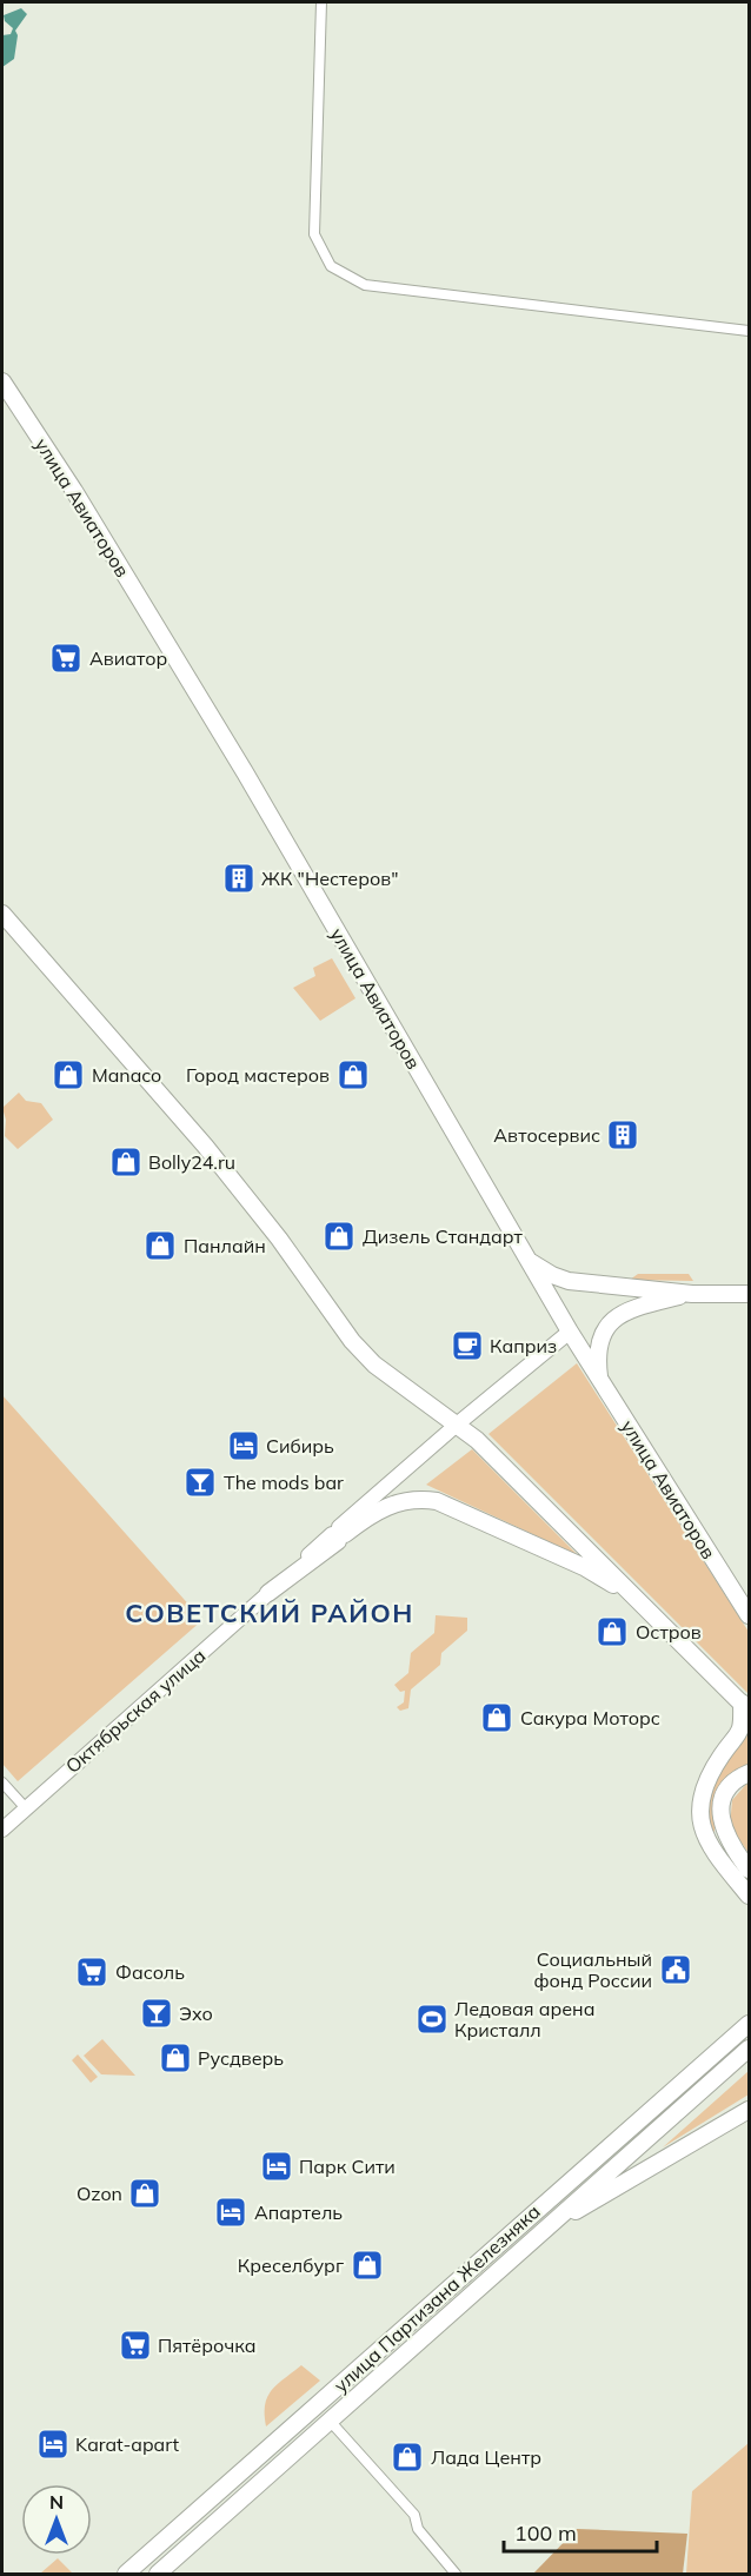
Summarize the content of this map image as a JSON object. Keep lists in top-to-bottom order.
{
  "streets": {
    "main road": ["улица Авиаторов", "улица Партизана Железняка"],
    "street": ["Октябрьская улица"]
  },
  "districts": ["СОВЕТСКИЙ РАЙОН"],
  "places": {
    "supermarket": ["Авиатор", "Фасоль", "Пятёрочка"],
    "building": ["ЖК \"Нестеров\"", "Автосервис"],
    "shop": [
      "Manaco",
      "Город мастеров",
      "Bolly24.ru",
      "Дизель Стандарт",
      "Панлайн",
      "Остров",
      "Сакура Моторс",
      "Русдверь",
      "Ozon",
      "Креселбург",
      "Лада Центр"
    ],
    "cafe": ["Каприз"],
    "hotel": [
      "Сибирь",
      "Парк Сити",
      "Апартель",
      "Karat-apart"
    ],
    "bar": ["The mods bar", "Эхо"],
    "public building": ["Социальный фонд России"],
    "sports": ["Ледовая арена Кристалл"]
  },
  "scale_bar": "100 m",
  "north": "top"
}
